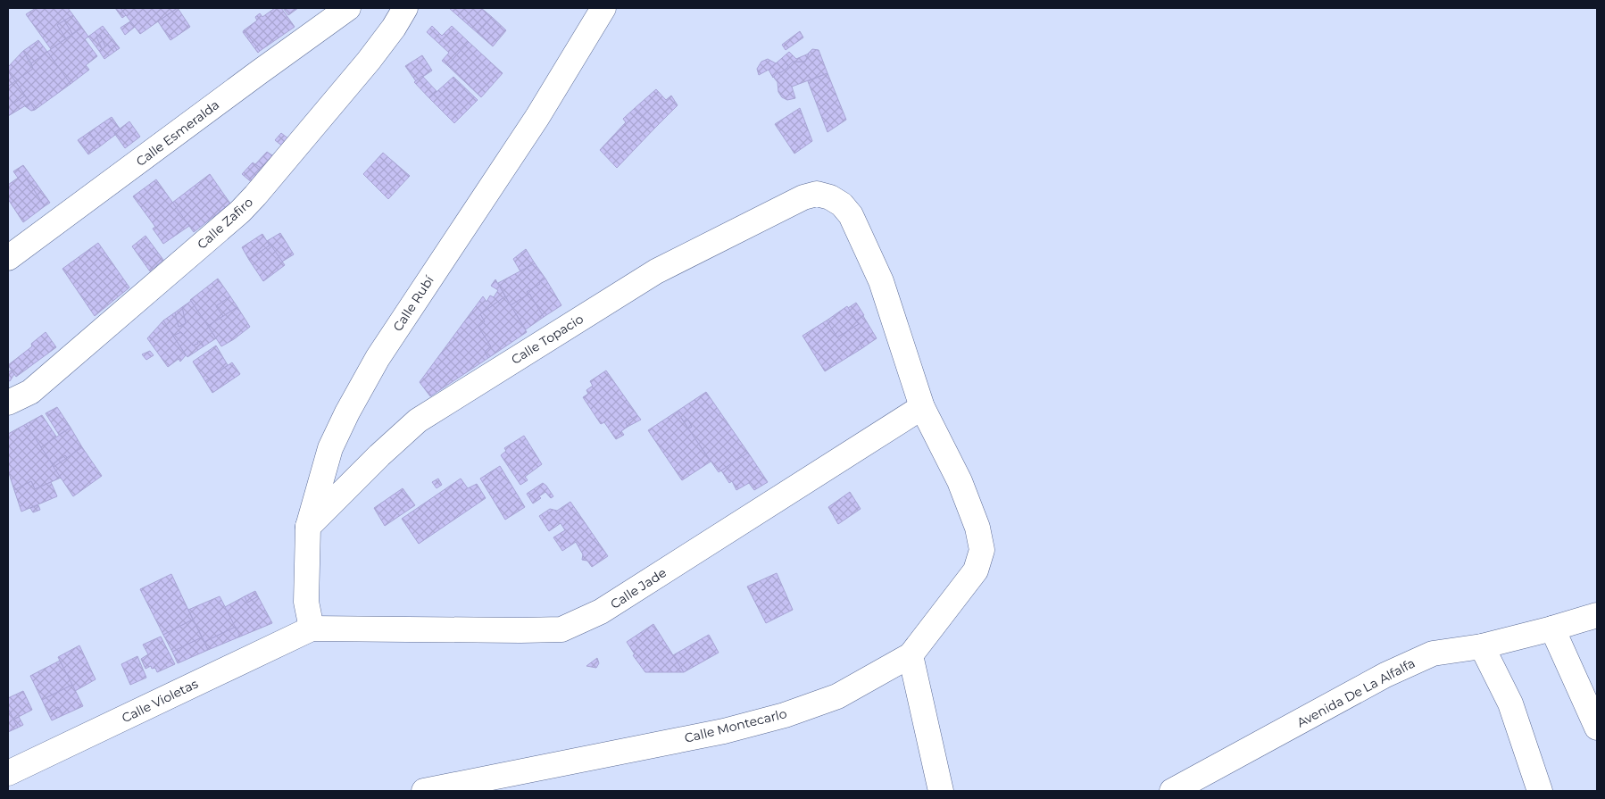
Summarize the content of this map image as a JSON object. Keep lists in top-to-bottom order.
{
  "streets": {
    "street": [
      "Calle Esmeralda",
      "Calle Zafiro",
      "Calle Rubí",
      "Calle Topacio",
      "Calle Jade",
      "Avenida De La Alfalfa",
      "Calle Violetas",
      "Calle Montecarlo"
    ]
  },
  "crossings": [
    ["Calle Rubí", "Calle Topacio"],
    ["Calle Rubí", "Calle Jade"],
    ["Calle Rubí", "Calle Violetas"],
    ["Calle Topacio", "Calle Jade"],
    ["Calle Topacio", "Calle Montecarlo"],
    ["Calle Jade", "Calle Violetas"],
    ["Calle Jade", "Calle Montecarlo"]
  ]
}
